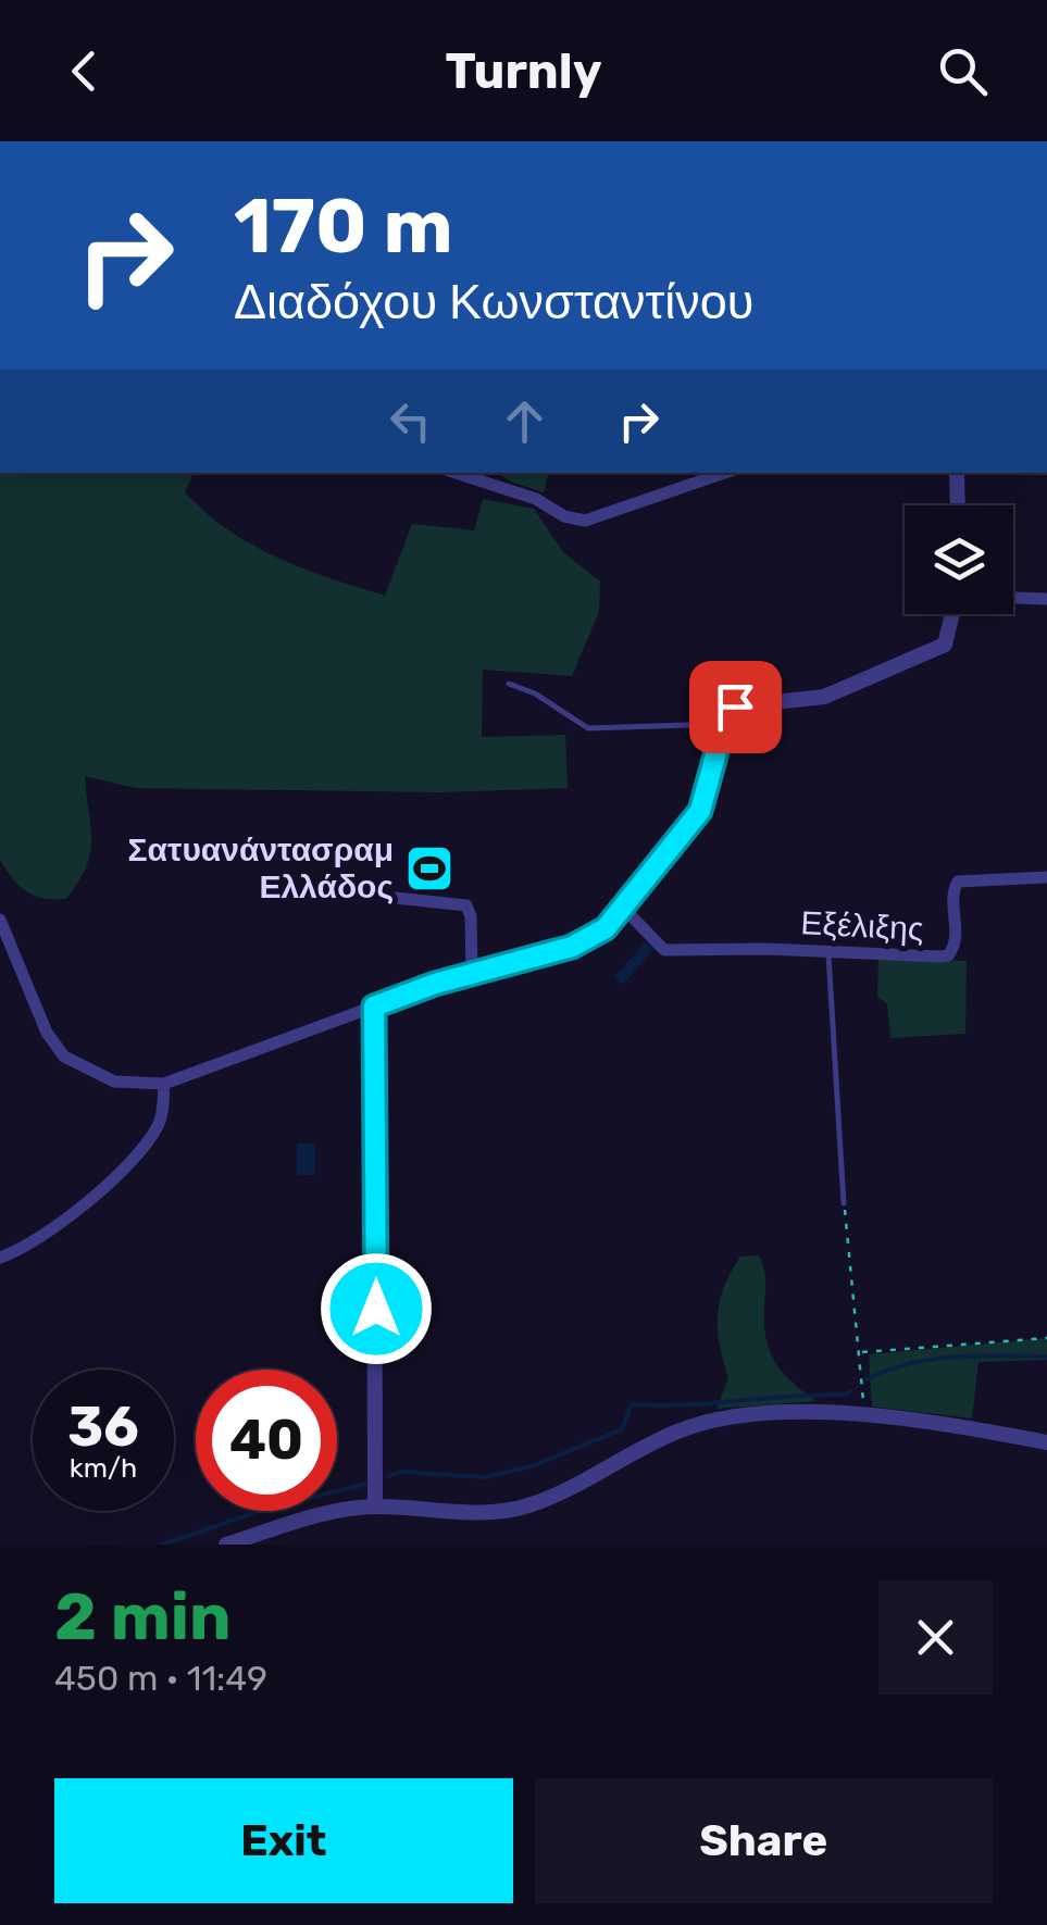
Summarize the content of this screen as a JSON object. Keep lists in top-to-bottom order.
{
  "streets": {
    "street": ["Εξέλιξης"]
  },
  "places": {
    "sports": ["Σατυανάντασραμ Ελλάδος"]
  },
  "page": {
    "header": "Turnly",
    "turn": ["170 m", "Διαδόχου Κωνσταντίνου"],
    "speed": "36 km/h",
    "limit": "40",
    "heading": ["2 min", "450 m · 11:49"],
    "buttons": ["Exit", "Share"]
  }
}
